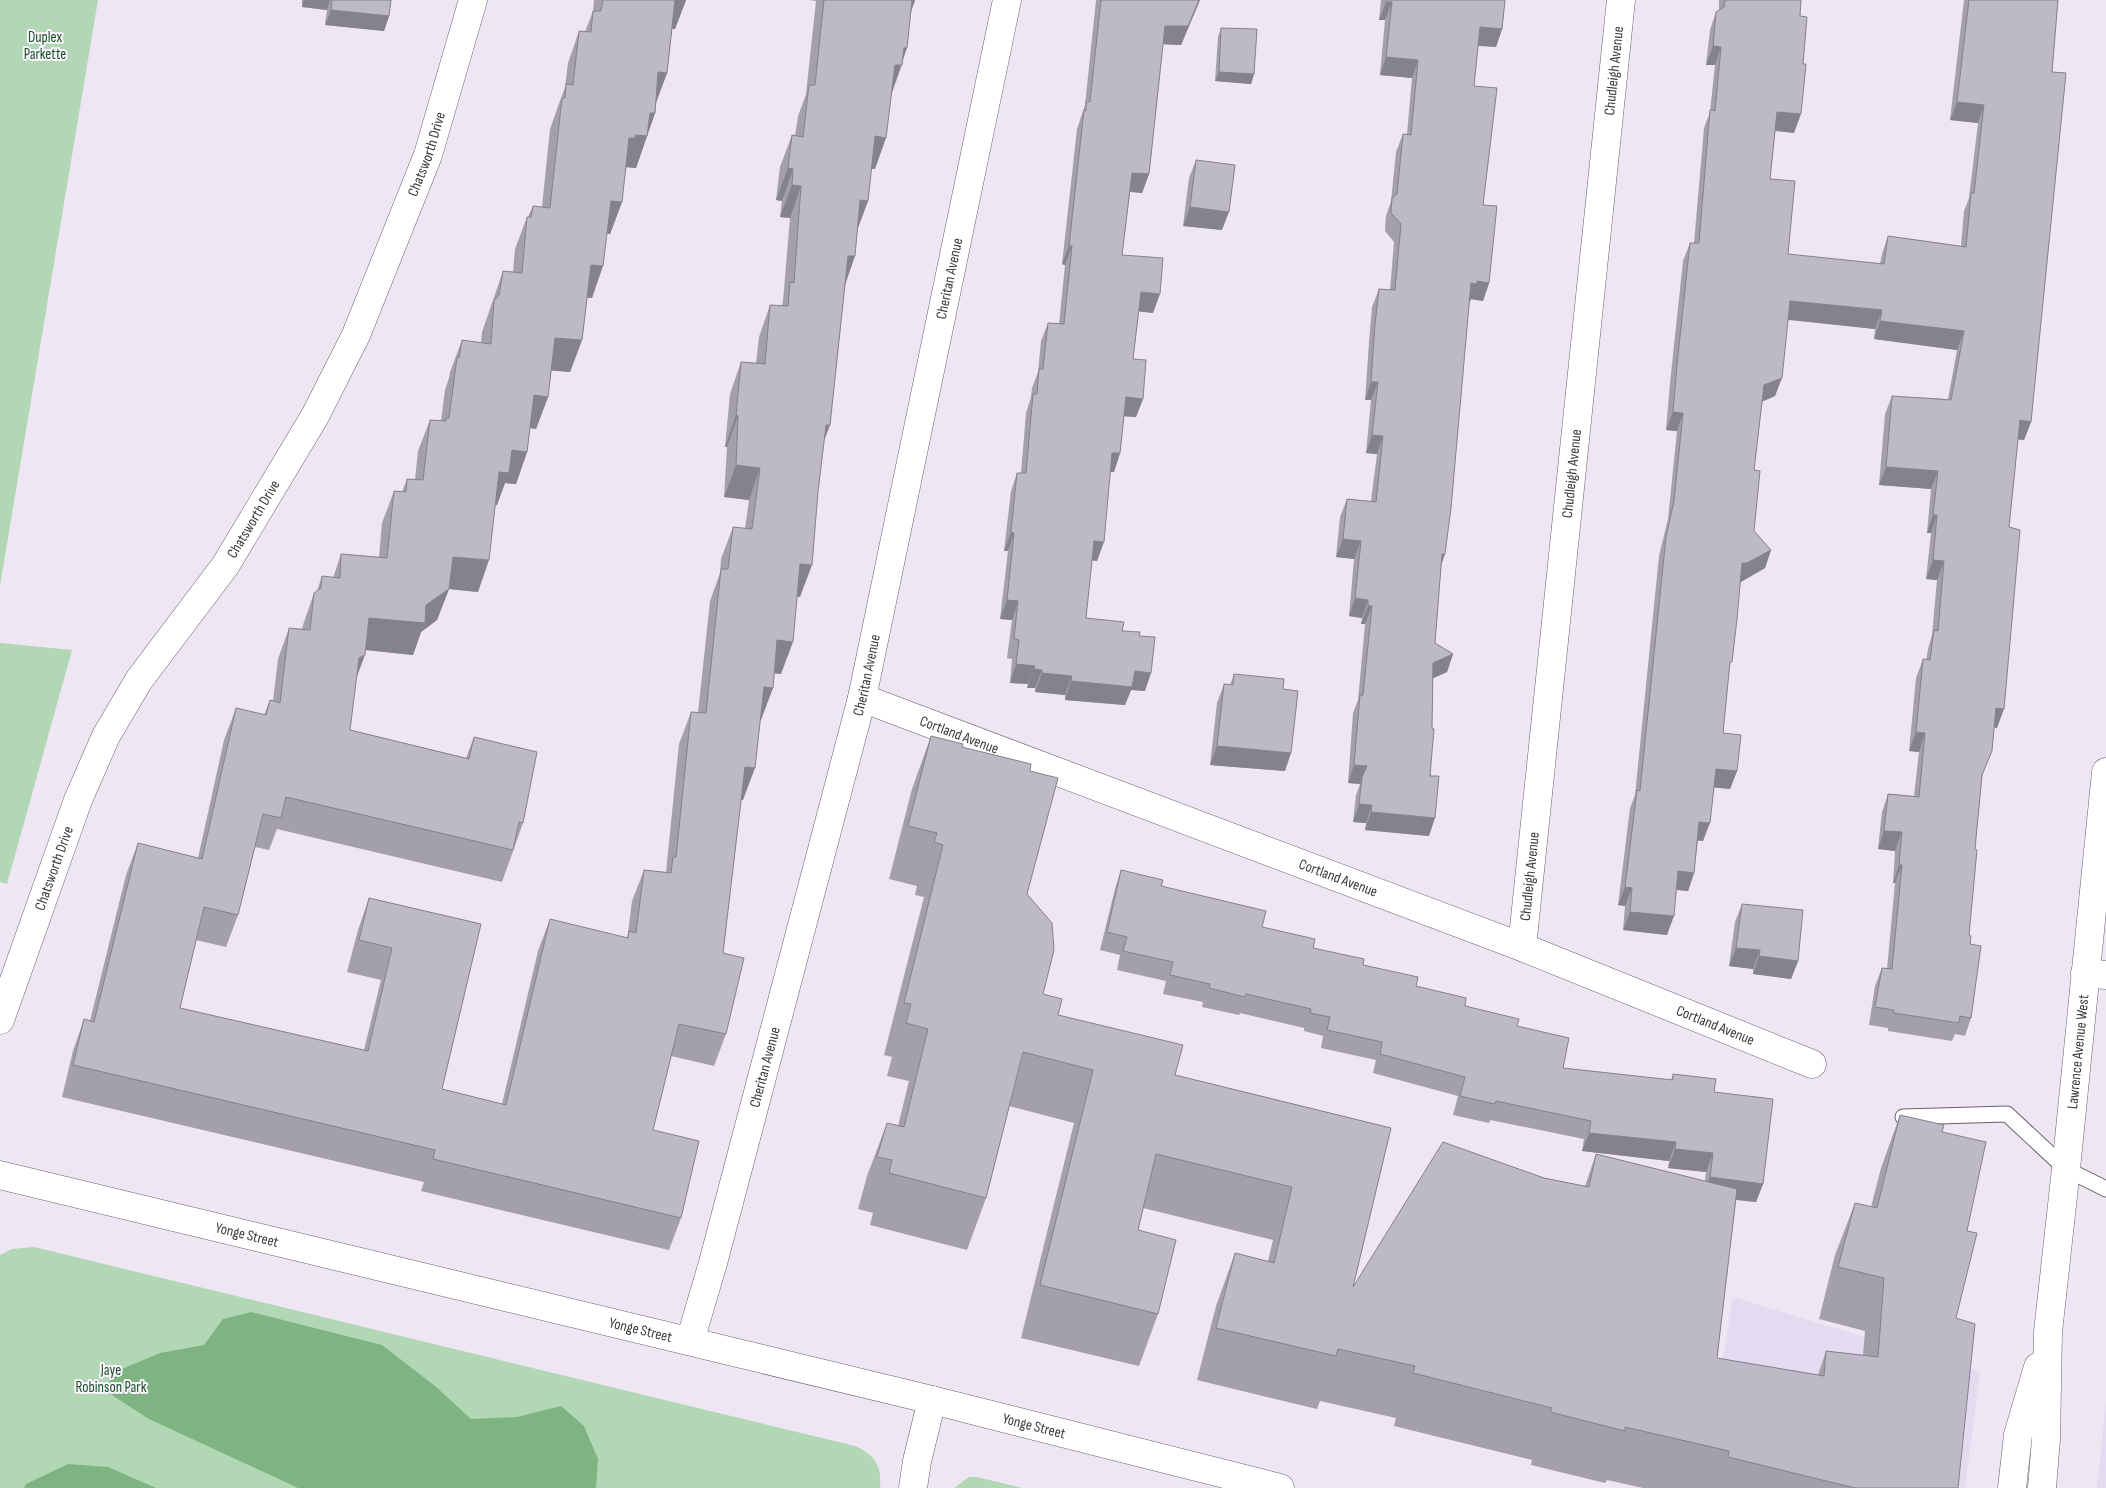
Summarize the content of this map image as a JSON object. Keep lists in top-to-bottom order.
{
  "streets": {
    "street": [
      "Chudleigh Avenue",
      "Chatsworth Drive",
      "Cheritan Avenue",
      "Cortland Avenue",
      "Lawrence Avenue West",
      "Yonge Street"
    ]
  },
  "crossings": [
    ["Chudleigh Avenue", "Cortland Avenue"],
    ["Cheritan Avenue", "Cortland Avenue"],
    ["Cheritan Avenue", "Yonge Street"]
  ],
  "parks": ["Duplex Parkette", "Jaye Robinson Park"]
}
